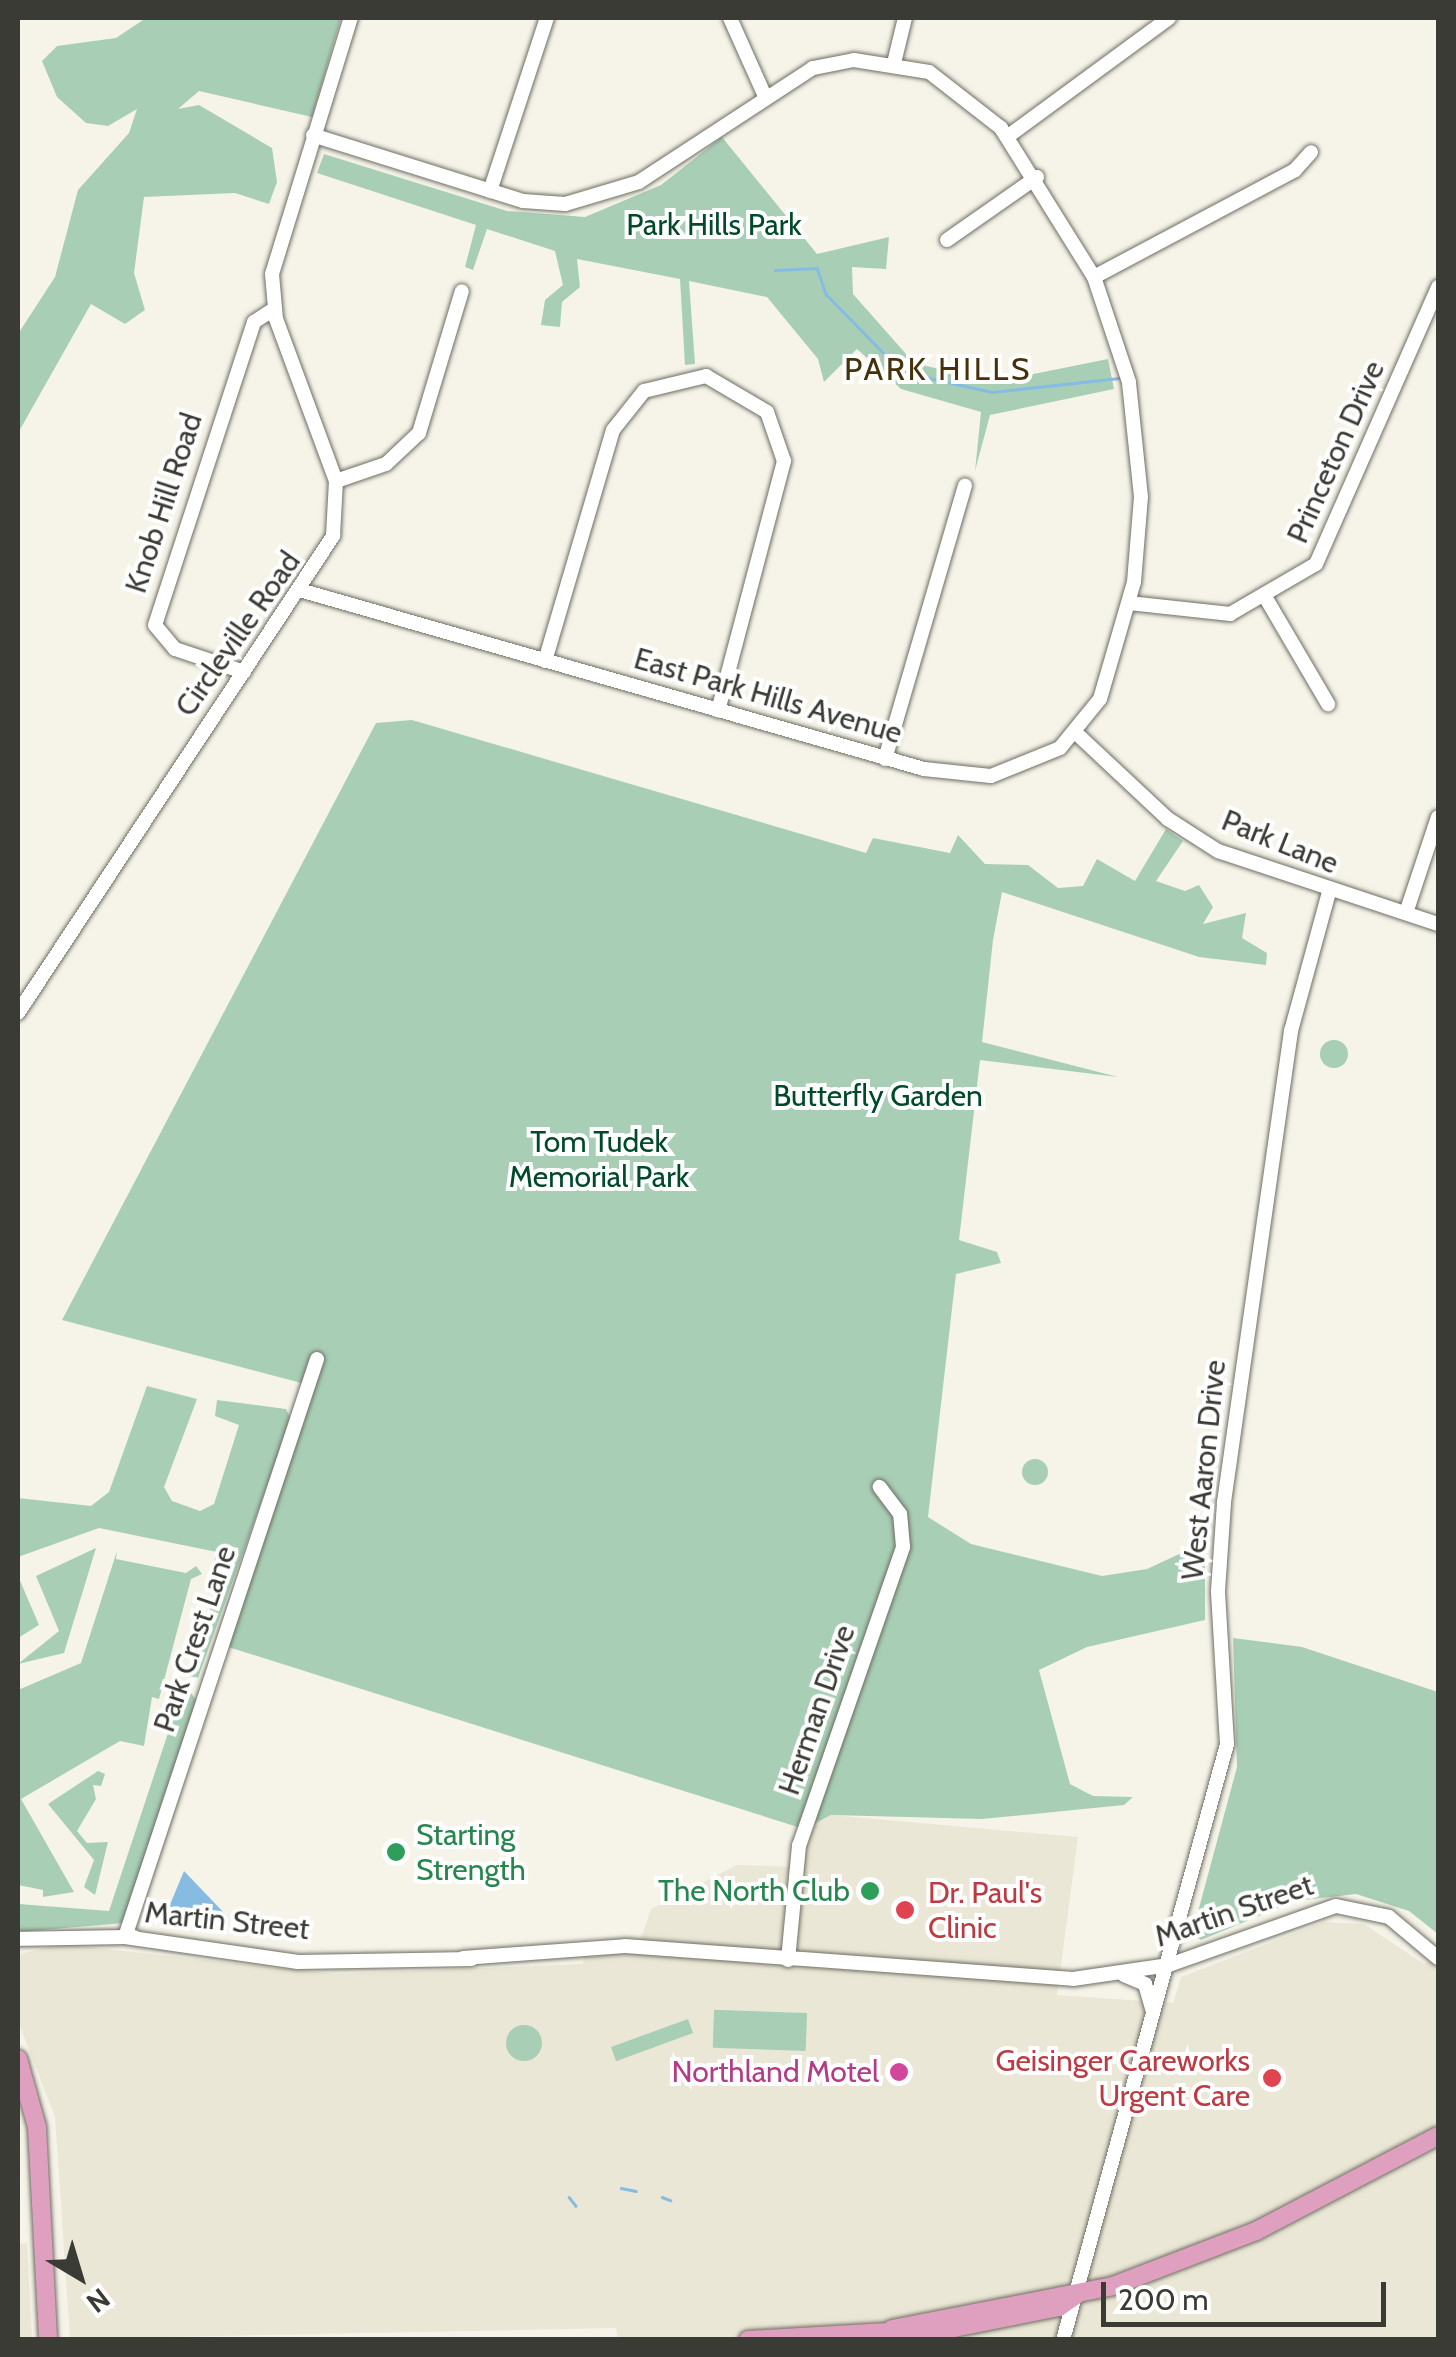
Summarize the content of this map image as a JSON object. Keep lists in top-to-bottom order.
{
  "streets": {
    "street": [
      "Princeton Drive",
      "Knob Hill Road",
      "Circleville Road",
      "East Park Hills Avenue",
      "Park Lane",
      "West Aaron Drive",
      "Park Crest Lane",
      "Herman Drive",
      "Martin Street"
    ]
  },
  "crossings": [
    ["Princeton Drive", "East Park Hills Avenue"],
    ["Knob Hill Road", "Circleville Road"],
    ["Circleville Road", "East Park Hills Avenue"],
    ["East Park Hills Avenue", "Park Lane"],
    ["Park Lane", "West Aaron Drive"],
    ["West Aaron Drive", "Martin Street"],
    ["Park Crest Lane", "Martin Street"],
    ["Herman Drive", "Martin Street"]
  ],
  "districts": ["PARK HILLS"],
  "parks": ["Park Hills Park", "Butterfly Garden", "Tom Tudek Memorial Park"],
  "places": [
    "Starting Strength",
    "The North Club",
    "Dr. Paul's Clinic",
    "Northland Motel",
    "Geisinger Careworks Urgent Care"
  ],
  "scale_bar": "200 m",
  "north": "bottom right"
}
